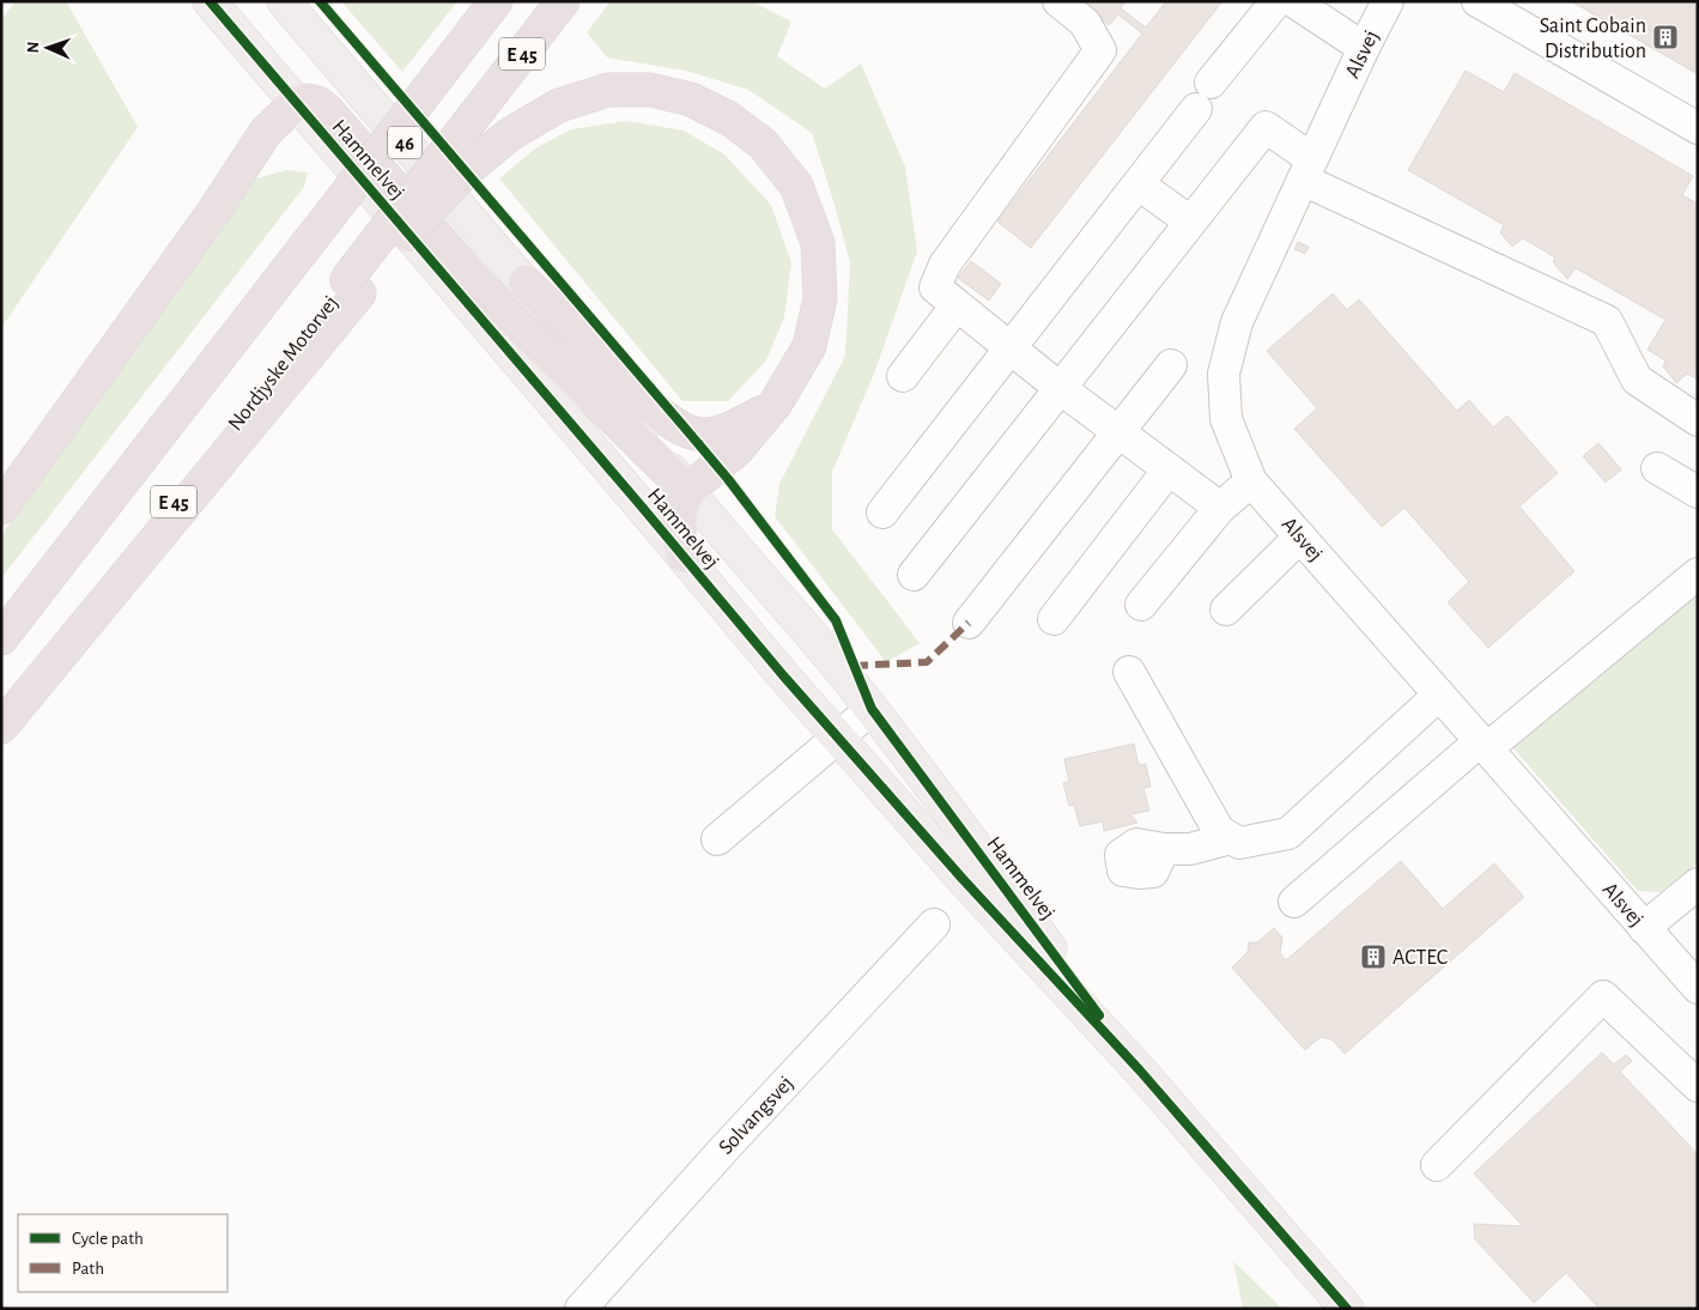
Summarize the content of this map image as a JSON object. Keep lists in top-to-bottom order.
{
  "streets": {
    "highway": ["E 45", "Nordjyske Motorvej"],
    "main road": ["46", "Hammelvej"],
    "street": ["Alsvej", "Solvangsvej"]
  },
  "places": {
    "building": ["Saint Gobain Distribution", "ACTEC"]
  },
  "legend": ["Cycle path", "Path"],
  "north": "left"
}
